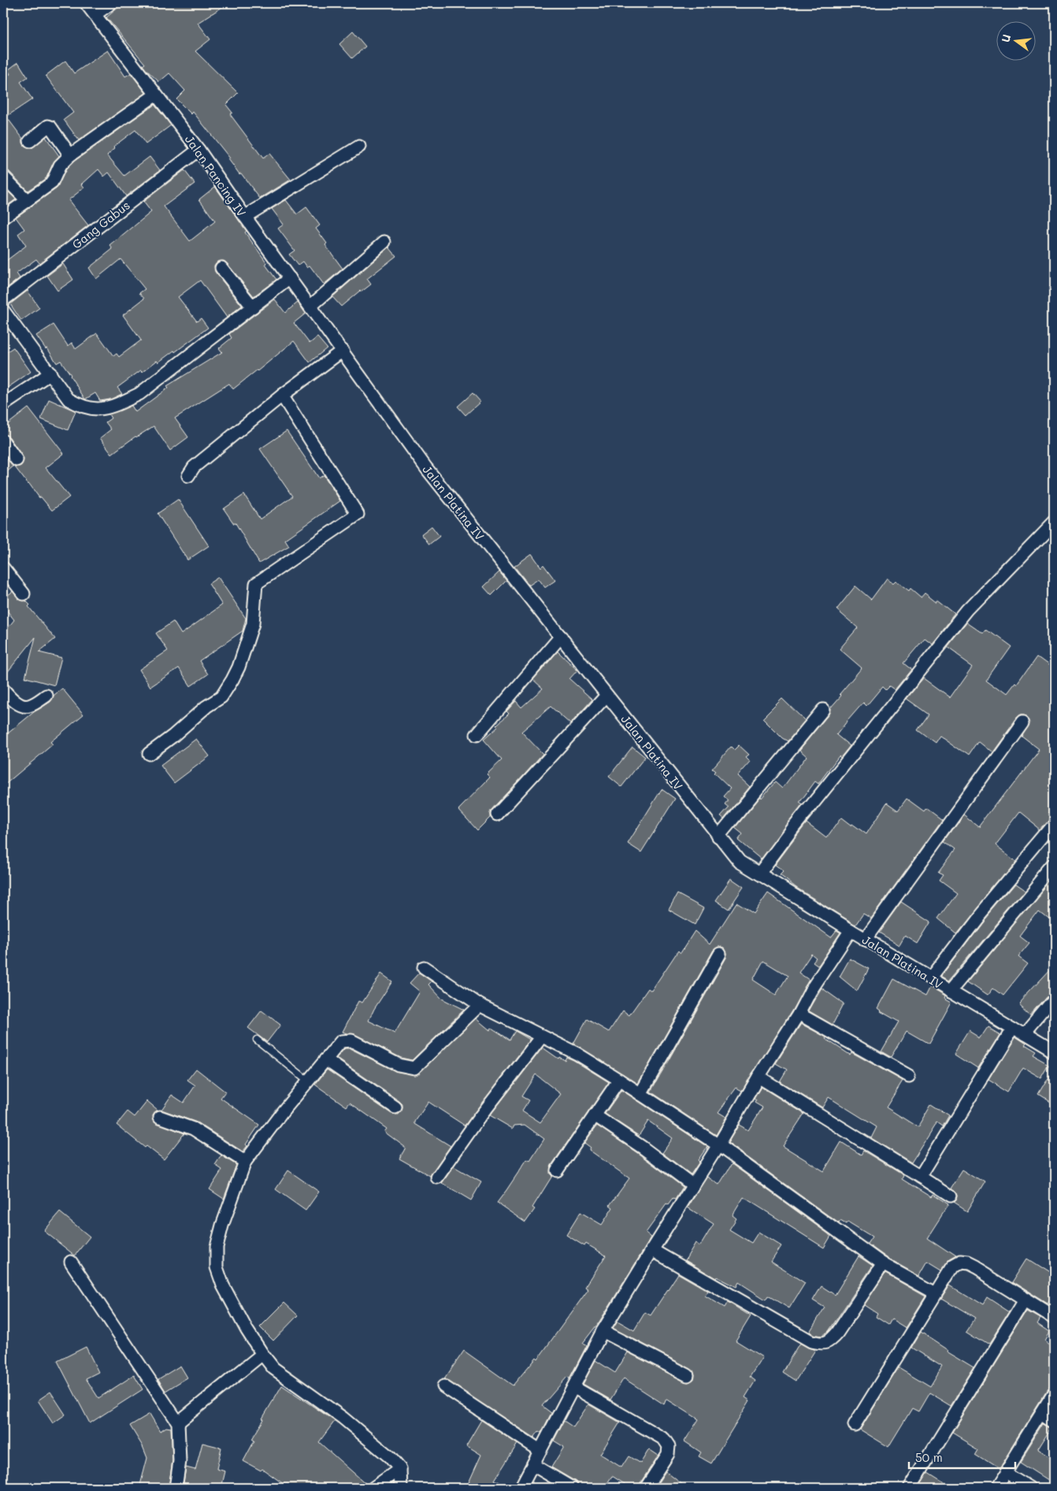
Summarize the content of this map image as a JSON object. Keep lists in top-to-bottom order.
{
  "streets": {
    "street": ["Jalan Pancing IV", "Gang Gabus", "Jalan Platina IV"]
  },
  "crossings": [
    ["Jalan Pancing IV", "Gang Gabus"],
    ["Jalan Pancing IV", "Jalan Platina IV"]
  ],
  "scale_bar": "50 m",
  "north": "left"
}
